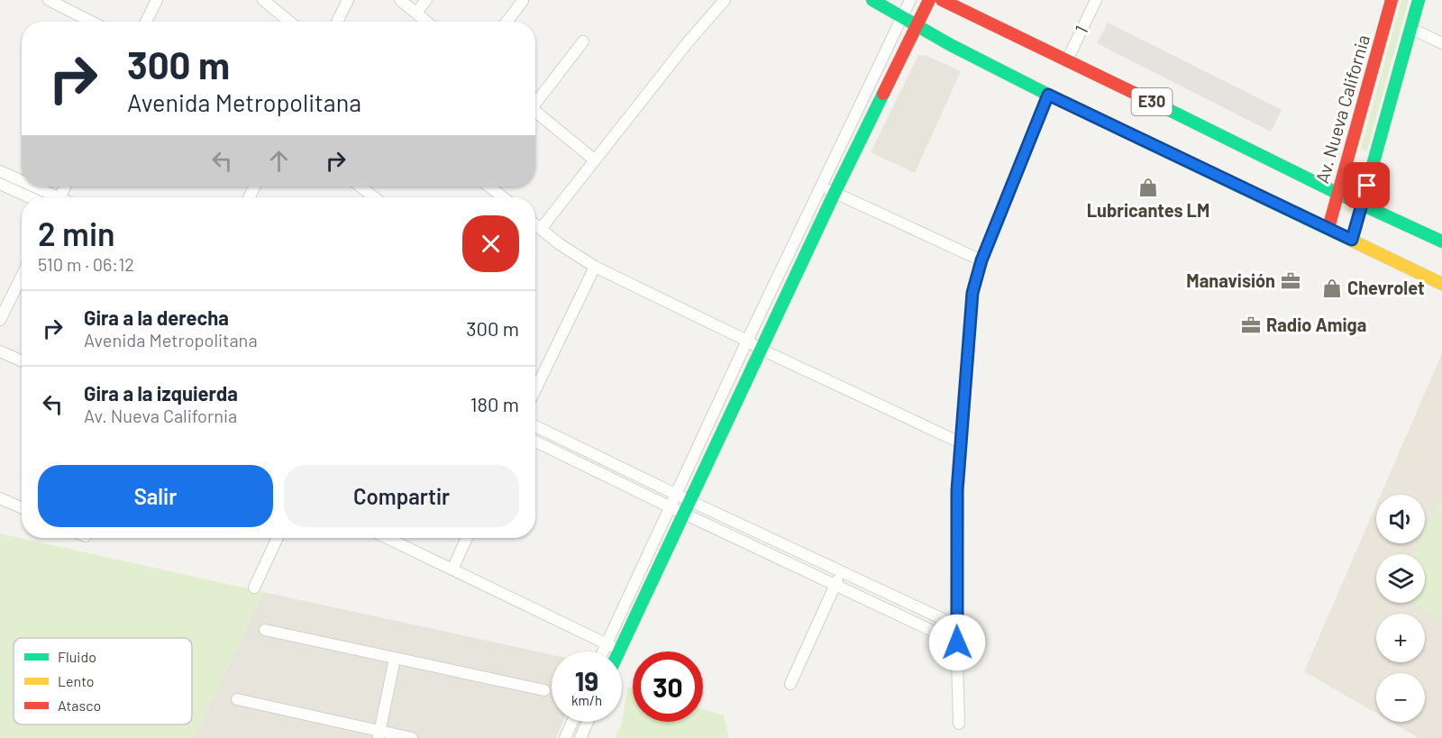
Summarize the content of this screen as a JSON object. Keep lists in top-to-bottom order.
{
  "streets": {
    "main road": ["E30", "Av. Nueva California"],
    "street": ["1"]
  },
  "crossings": [
    ["1", "E30"],
    ["E30", "Av. Nueva California"]
  ],
  "places": {
    "shop": ["Lubricantes LM", "Chevrolet"],
    "office": ["Manavisión", "Radio Amiga"]
  },
  "legend": ["Fluido", "Lento", "Atasco"],
  "page": {
    "turn": ["300 m", "Avenida Metropolitana"],
    "heading": ["2 min", "510 m · 06:12"],
    "list": [
      {
        "name": "Gira a la derecha",
        "note": "Avenida Metropolitana",
        "value": "300 m"
      },
      {
        "name": "Gira a la izquierda",
        "note": "Av. Nueva California",
        "value": "180 m"
      }
    ],
    "buttons": ["Salir", "Compartir"],
    "map_buttons": ["+", "−"],
    "speed": "19 km/h",
    "limit": "30"
  }
}
